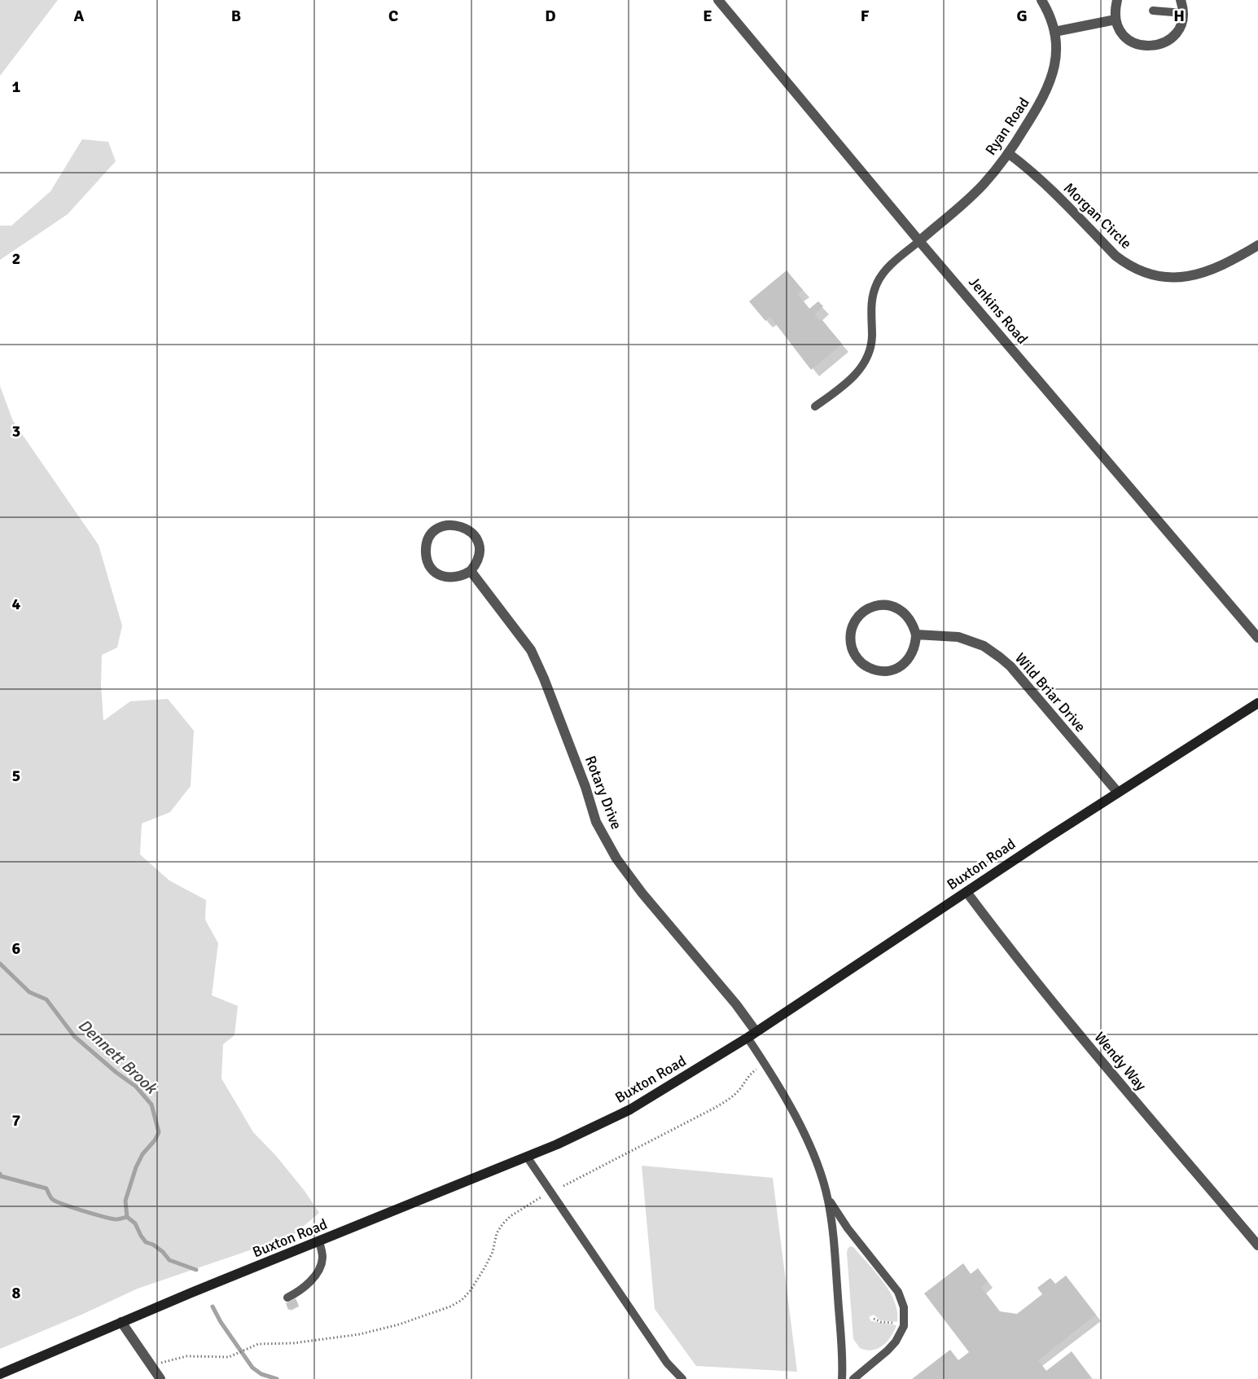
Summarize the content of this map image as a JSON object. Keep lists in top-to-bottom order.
{
  "streets": {
    "main road": ["Buxton Road"],
    "street": [
      "Ryan Road",
      "Morgan Circle",
      "Jenkins Road",
      "Wild Briar Drive",
      "Rotary Drive",
      "Wendy Way"
    ]
  },
  "crossings": [
    ["Ryan Road", "Morgan Circle"],
    ["Ryan Road", "Jenkins Road"],
    ["Wild Briar Drive", "Buxton Road"],
    ["Rotary Drive", "Buxton Road"],
    ["Buxton Road", "Wendy Way"]
  ],
  "water": ["Dennett Brook"],
  "grid": {
    "columns": [
      "A",
      "B",
      "C",
      "D",
      "E",
      "F",
      "G",
      "H"
    ],
    "rows": [
      "1",
      "2",
      "3",
      "4",
      "5",
      "6",
      "7",
      "8"
    ]
  }
}
